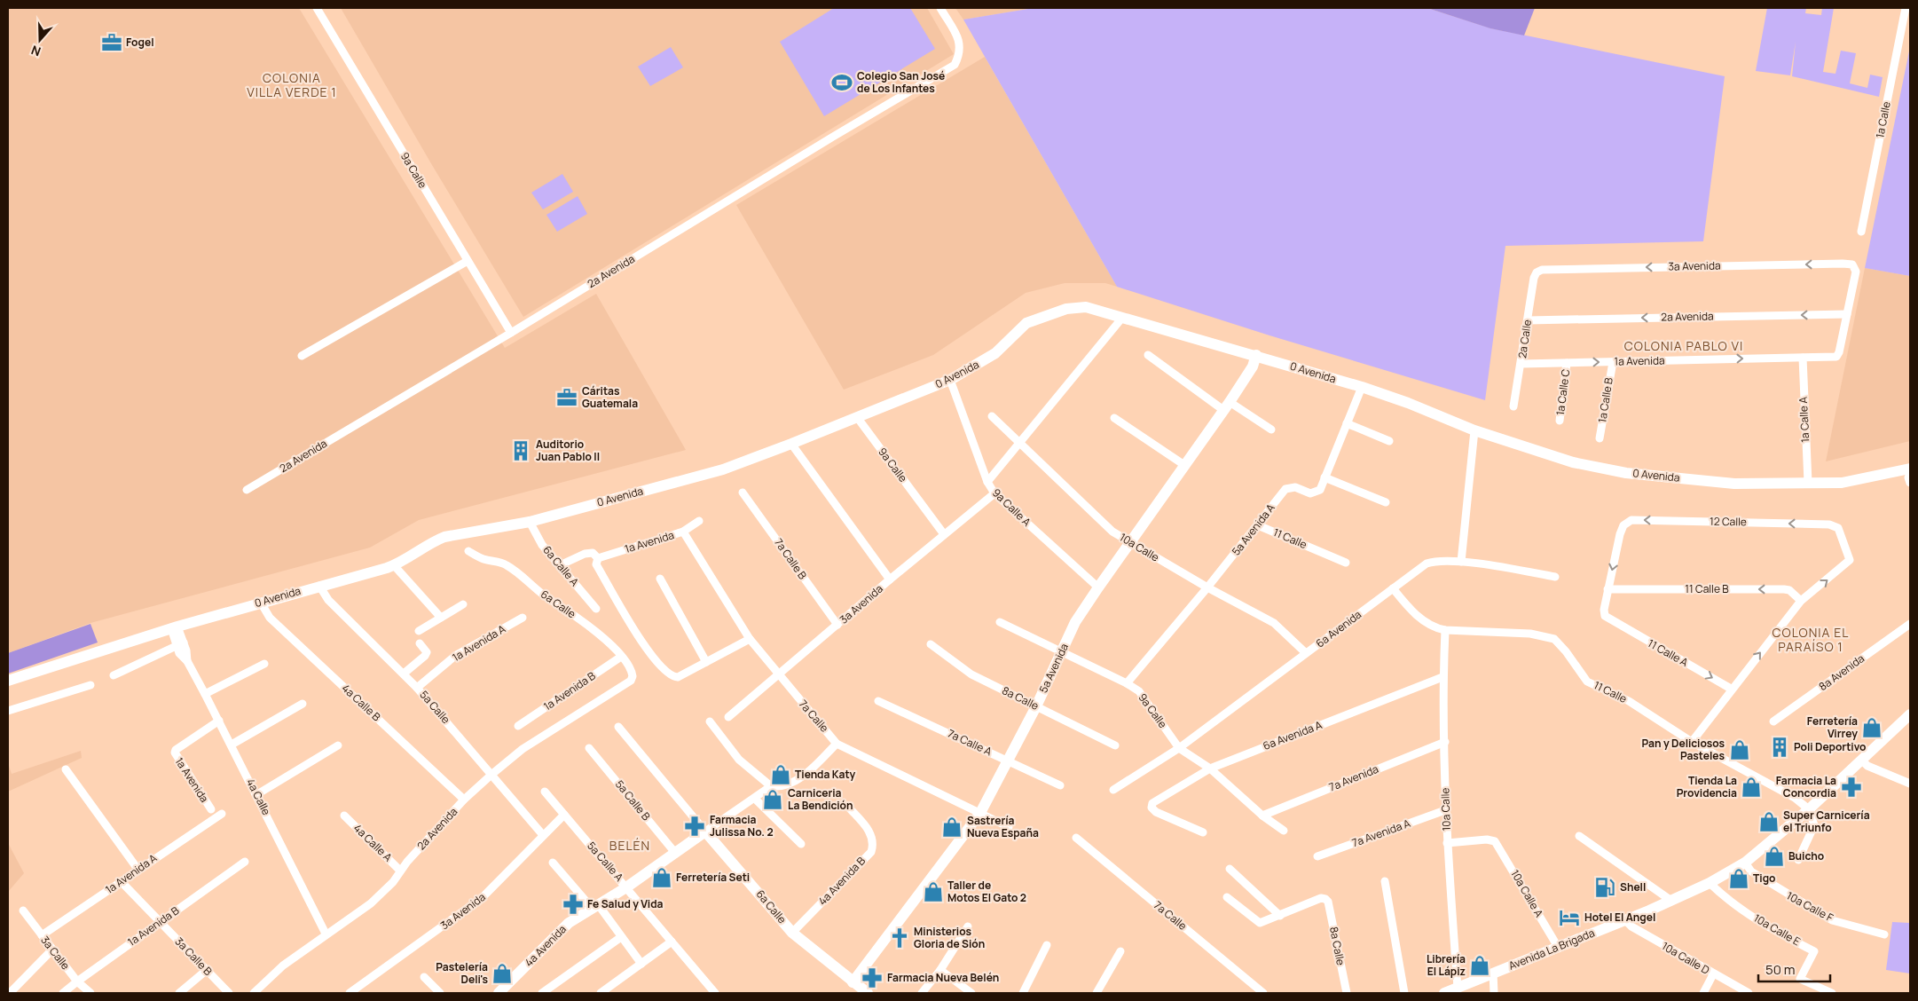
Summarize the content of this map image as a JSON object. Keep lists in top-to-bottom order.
{
  "streets": {
    "street": [
      "1a Calle",
      "9a Calle",
      "3a Avenida",
      "2a Avenida",
      "2a Calle",
      "1a Avenida",
      "0 Avenida",
      "1a Calle C",
      "1a Calle B",
      "1a Calle A",
      "9a Calle A",
      "12 Calle",
      "5a Avenida A",
      "11 Calle",
      "10a Calle",
      "7a Calle B",
      "6a Calle A",
      "11 Calle B",
      "6a Calle",
      "6a Avenida",
      "1a Avenida A",
      "11 Calle A",
      "5a Avenida",
      "8a Avenida",
      "1a Avenida B",
      "8a Calle",
      "4a Calle B",
      "5a Calle",
      "7a Calle",
      "6a Avenida A",
      "7a Calle A",
      "7a Avenida",
      "4a Calle",
      "5a Calle B",
      "7a Avenida A",
      "4a Calle A",
      "5a Calle A",
      "4a Avenida B",
      "10a Calle A",
      "10a Calle F",
      "10a Calle E",
      "4a Avenida",
      "Avenida La Brigada",
      "3a Calle",
      "3a Calle B",
      "10a Calle D"
    ]
  },
  "crossings": [
    ["9a Calle", "3a Avenida"],
    ["9a Calle", "2a Avenida"],
    ["9a Calle", "0 Avenida"],
    ["9a Calle", "5a Avenida A"],
    ["9a Calle", "6a Avenida"],
    ["9a Calle", "5a Avenida"],
    ["9a Calle", "6a Avenida A"],
    ["9a Calle", "7a Avenida"],
    ["3a Avenida", "2a Avenida"],
    ["3a Avenida", "2a Calle"],
    ["3a Avenida", "1a Avenida"],
    ["3a Avenida", "9a Calle A"],
    ["3a Avenida", "7a Calle B"],
    ["3a Avenida", "5a Calle"],
    ["3a Avenida", "7a Calle"],
    ["3a Avenida", "5a Calle A"],
    ["2a Avenida", "2a Calle"],
    ["2a Avenida", "1a Avenida"],
    ["2a Avenida", "6a Calle"],
    ["2a Avenida", "4a Calle B"],
    ["2a Avenida", "5a Calle"],
    ["2a Avenida", "4a Calle"],
    ["2a Avenida", "4a Calle A"],
    ["2a Calle", "1a Avenida"],
    ["1a Avenida", "1a Calle C"],
    ["1a Avenida", "1a Calle B"],
    ["1a Avenida", "1a Calle A"],
    ["1a Avenida", "7a Calle"],
    ["1a Avenida", "4a Calle"],
    ["0 Avenida", "1a Calle A"],
    ["0 Avenida", "9a Calle A"],
    ["0 Avenida", "5a Avenida A"],
    ["0 Avenida", "6a Calle A"],
    ["0 Avenida", "5a Avenida"],
    ["0 Avenida", "4a Calle B"],
    ["0 Avenida", "5a Calle"],
    ["0 Avenida", "4a Calle"],
    ["9a Calle A", "5a Avenida"],
    ["12 Calle", "11 Calle B"],
    ["12 Calle", "11 Calle A"],
    ["5a Avenida A", "11 Calle"],
    ["5a Avenida A", "10a Calle"],
    ["11 Calle", "10a Calle"],
    ["11 Calle", "6a Avenida"],
    ["11 Calle", "Avenida La Brigada"],
    ["10a Calle", "6a Avenida"],
    ["10a Calle", "5a Avenida"],
    ["10a Calle", "6a Avenida A"],
    ["10a Calle", "7a Avenida"],
    ["10a Calle", "7a Avenida A"],
    ["10a Calle", "10a Calle A"],
    ["10a Calle", "Avenida La Brigada"],
    ["11 Calle B", "11 Calle A"],
    ["6a Calle", "5a Avenida"],
    ["6a Calle", "1a Avenida B"],
    ["6a Calle", "4a Avenida B"],
    ["6a Calle", "4a Avenida"],
    ["1a Avenida A", "5a Calle"],
    ["1a Avenida A", "3a Calle"],
    ["1a Avenida A", "3a Calle B"],
    ["5a Avenida", "8a Calle"],
    ["5a Avenida", "7a Calle"],
    ["5a Avenida", "7a Calle A"],
    ["1a Avenida B", "3a Calle"],
    ["1a Avenida B", "3a Calle B"],
    ["5a Calle B", "4a Avenida"],
    ["5a Calle A", "4a Avenida"],
    ["10a Calle A", "Avenida La Brigada"],
    ["10a Calle F", "Avenida La Brigada"],
    ["10a Calle E", "Avenida La Brigada"],
    ["Avenida La Brigada", "10a Calle D"]
  ],
  "one_way": ["1a Avenida", "11 Calle B", "11 Calle A"],
  "districts": [
    "COLONIA VILLA VERDE 1",
    "COLONIA PABLO VI",
    "COLONIA EL PARAÍSO 1",
    "BELÉN"
  ],
  "places": {
    "office": ["Fogel", "Cáritas Guatemala"],
    "sports": ["Colegio San José de Los Infantes"],
    "building": ["Auditorio Juan Pablo II", "Poli Deportivo"],
    "shop": [
      "Ferretería Virrey",
      "Pan y Deliciosos Pasteles",
      "Tienda Katy",
      "Tienda La Providencia",
      "Carniceria La Bendición",
      "Super Carnicería el Triunfo",
      "Sastrería Nueva España",
      "Buicho",
      "Ferretería Seti",
      "Tigo",
      "Taller de Motos El Gato 2",
      "Librería El Lápiz",
      "Pastelería Deli's"
    ],
    "pharmacy": [
      "Farmacia La Concordia",
      "Farmacia Julissa No. 2",
      "Fe Salud y Vida",
      "Farmacia Nueva Belén"
    ],
    "fuel station": ["Shell"],
    "hotel": ["Hotel El Angel"],
    "church": ["Ministerios Gloria de Sión"]
  },
  "scale_bar": "50 m",
  "north": "bottom"
}
